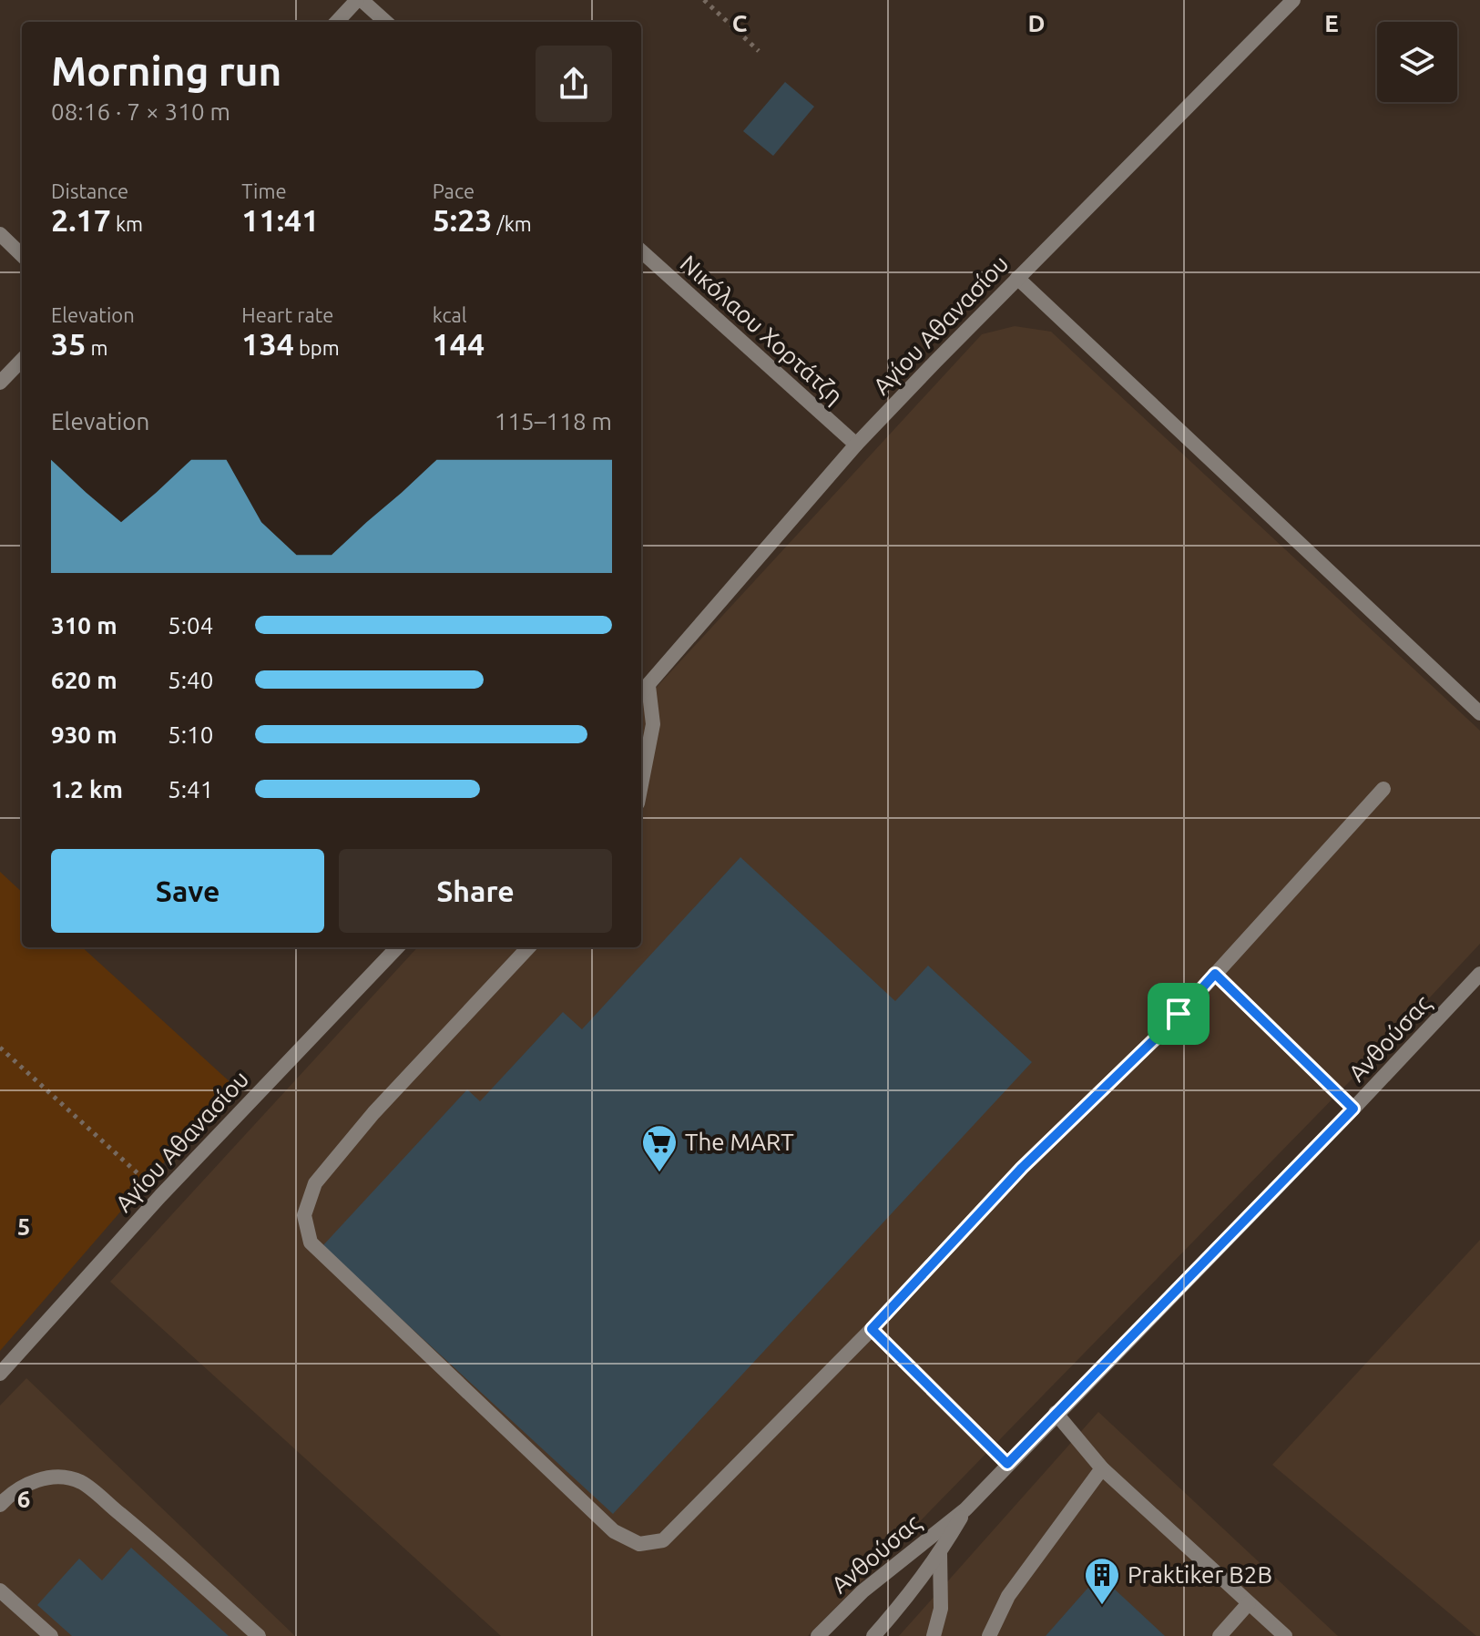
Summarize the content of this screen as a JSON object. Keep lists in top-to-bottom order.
{
  "streets": {
    "street": ["Αγίου Αθανασίου", "Νικόλαου Χορτάτζη", "Ανθούσας"]
  },
  "crossings": [
    ["Αγίου Αθανασίου", "Νικόλαου Χορτάτζη"]
  ],
  "places": {
    "supermarket": ["The MART"],
    "building": ["Praktiker B2B"]
  },
  "page": {
    "heading": ["Morning run", "08:16 · 7 × 310 m"],
    "stats": [
      ["Distance", "2.17 km"],
      ["Time", "11:41"],
      ["Pace", "5:23 /km"],
      ["Elevation", "35 m"],
      ["Heart rate", "134 bpm"],
      ["kcal", "144"]
    ],
    "chart": ["Elevation", "115–118 m"],
    "list": [
      {
        "name": "310 m",
        "note": "5:04"
      },
      {
        "name": "620 m",
        "note": "5:40"
      },
      {
        "name": "930 m",
        "note": "5:10"
      },
      {
        "name": "1.2 km",
        "note": "5:41"
      }
    ],
    "buttons": ["Save", "Share"]
  },
  "grid": {
    "columns": ["C", "D", "E"],
    "rows": ["5", "6"]
  }
}
